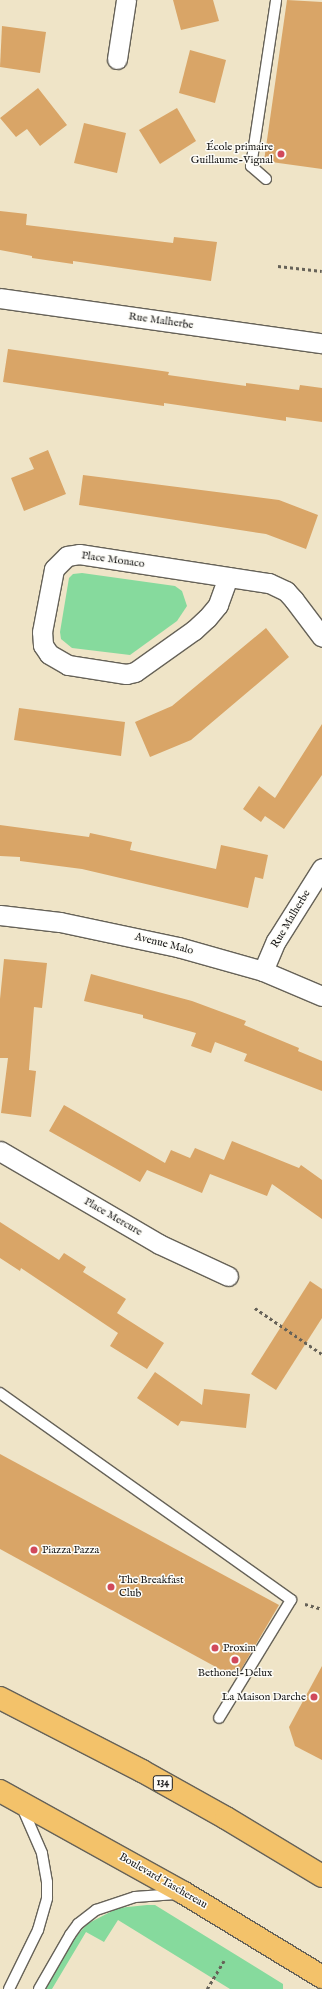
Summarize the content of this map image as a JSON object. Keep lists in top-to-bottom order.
{
  "streets": {
    "main road": ["134", "Boulevard Taschereau"],
    "street": [
      "Rue Malherbe",
      "Place Monaco",
      "Avenue Malo",
      "Place Mercure"
    ]
  },
  "crossings": [
    ["Rue Malherbe", "Avenue Malo"]
  ],
  "places": [
    "École primaire Guillaume-Vignal",
    "Piazza Pazza",
    "The Breakfast Club",
    "Proxim",
    "Bethonel-Delux",
    "La Maison Darche"
  ]
}
